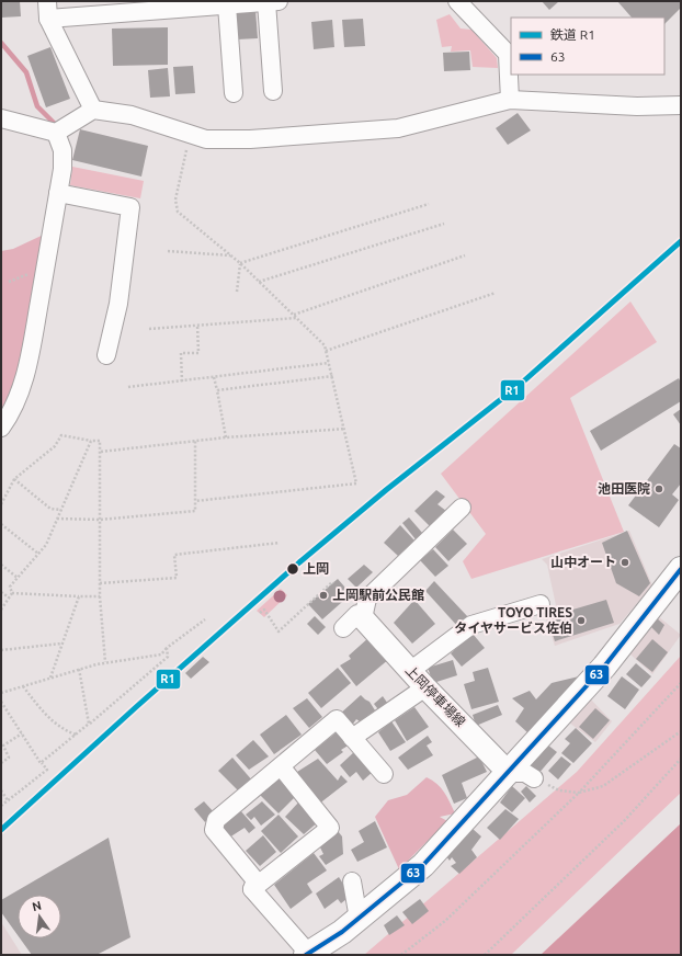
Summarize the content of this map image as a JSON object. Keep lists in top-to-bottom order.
{
  "streets": {
    "main road": ["上岡停車場線"]
  },
  "places": [
    "池田医院",
    "山中オート",
    "上岡",
    "上岡駅前公民館",
    "TOYO TIRES タイヤサービス佐伯"
  ],
  "lines": ["rail line R1", "transit line 63"],
  "legend": ["鉄道 R1", "63"],
  "north": "top"
}
